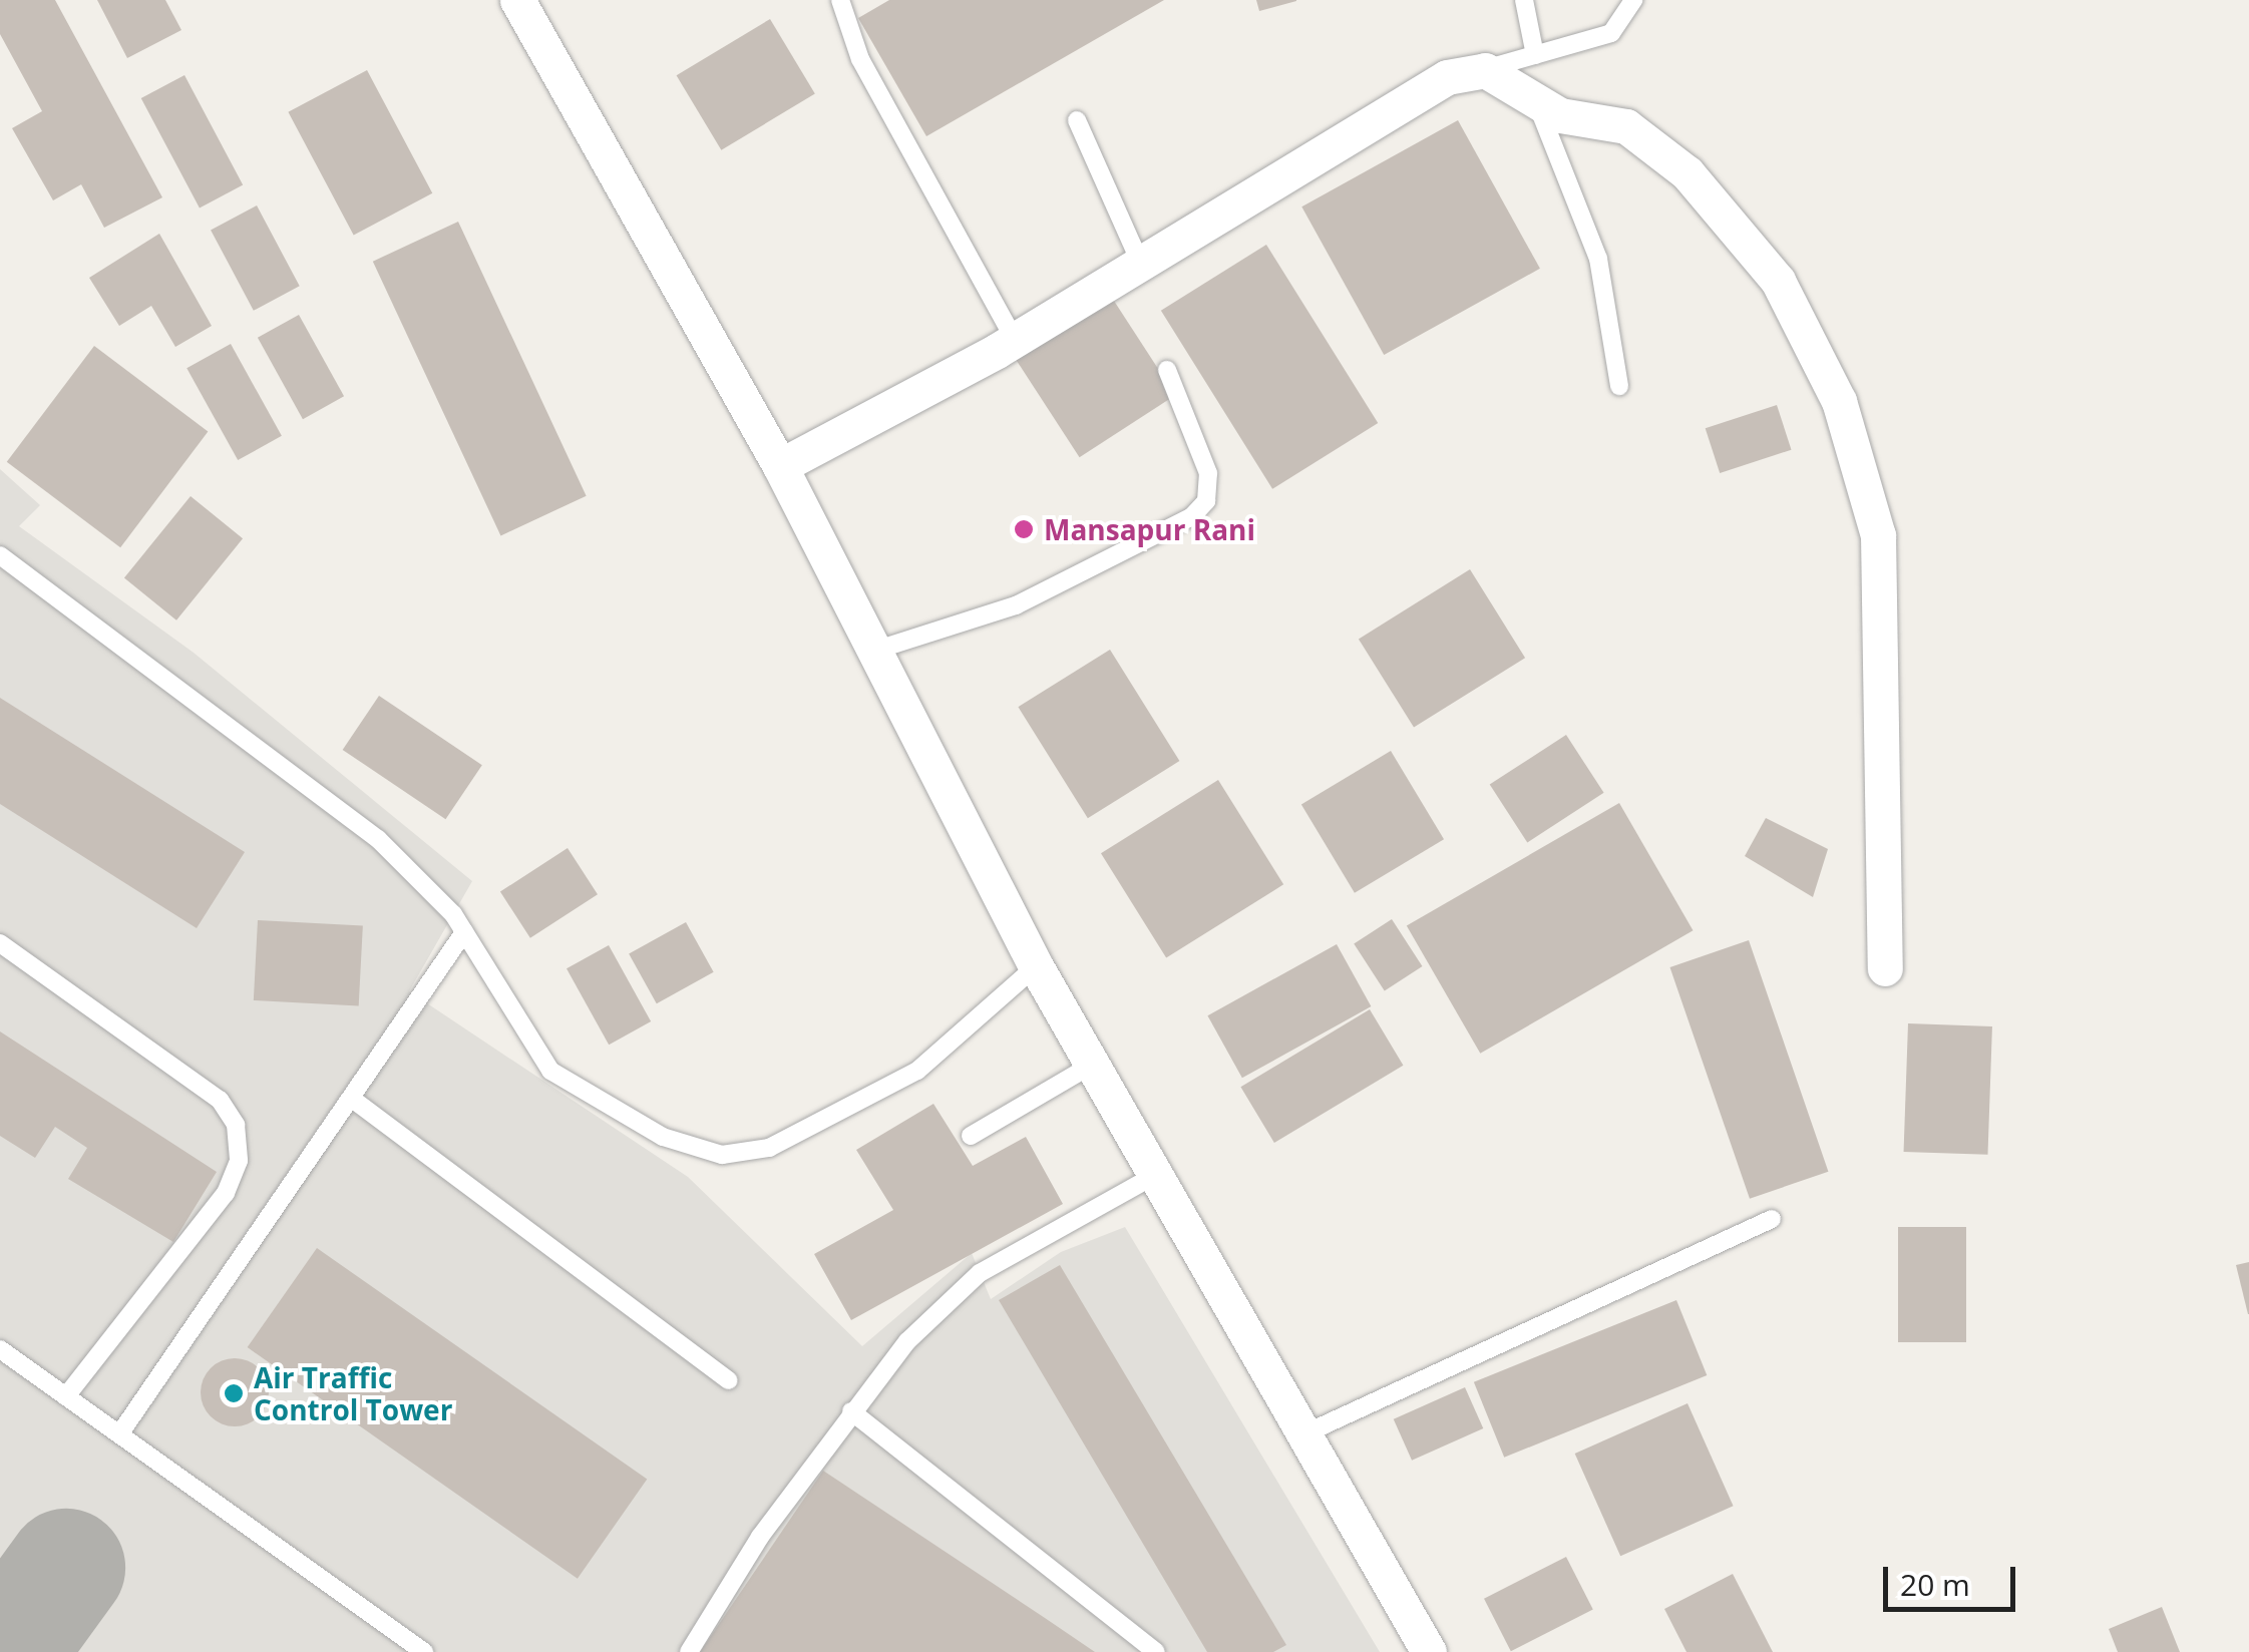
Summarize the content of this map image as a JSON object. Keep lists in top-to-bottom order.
{
  "places": ["Mansapur Rani", "Air Traffic Control Tower"],
  "scale_bar": "20 m"
}
